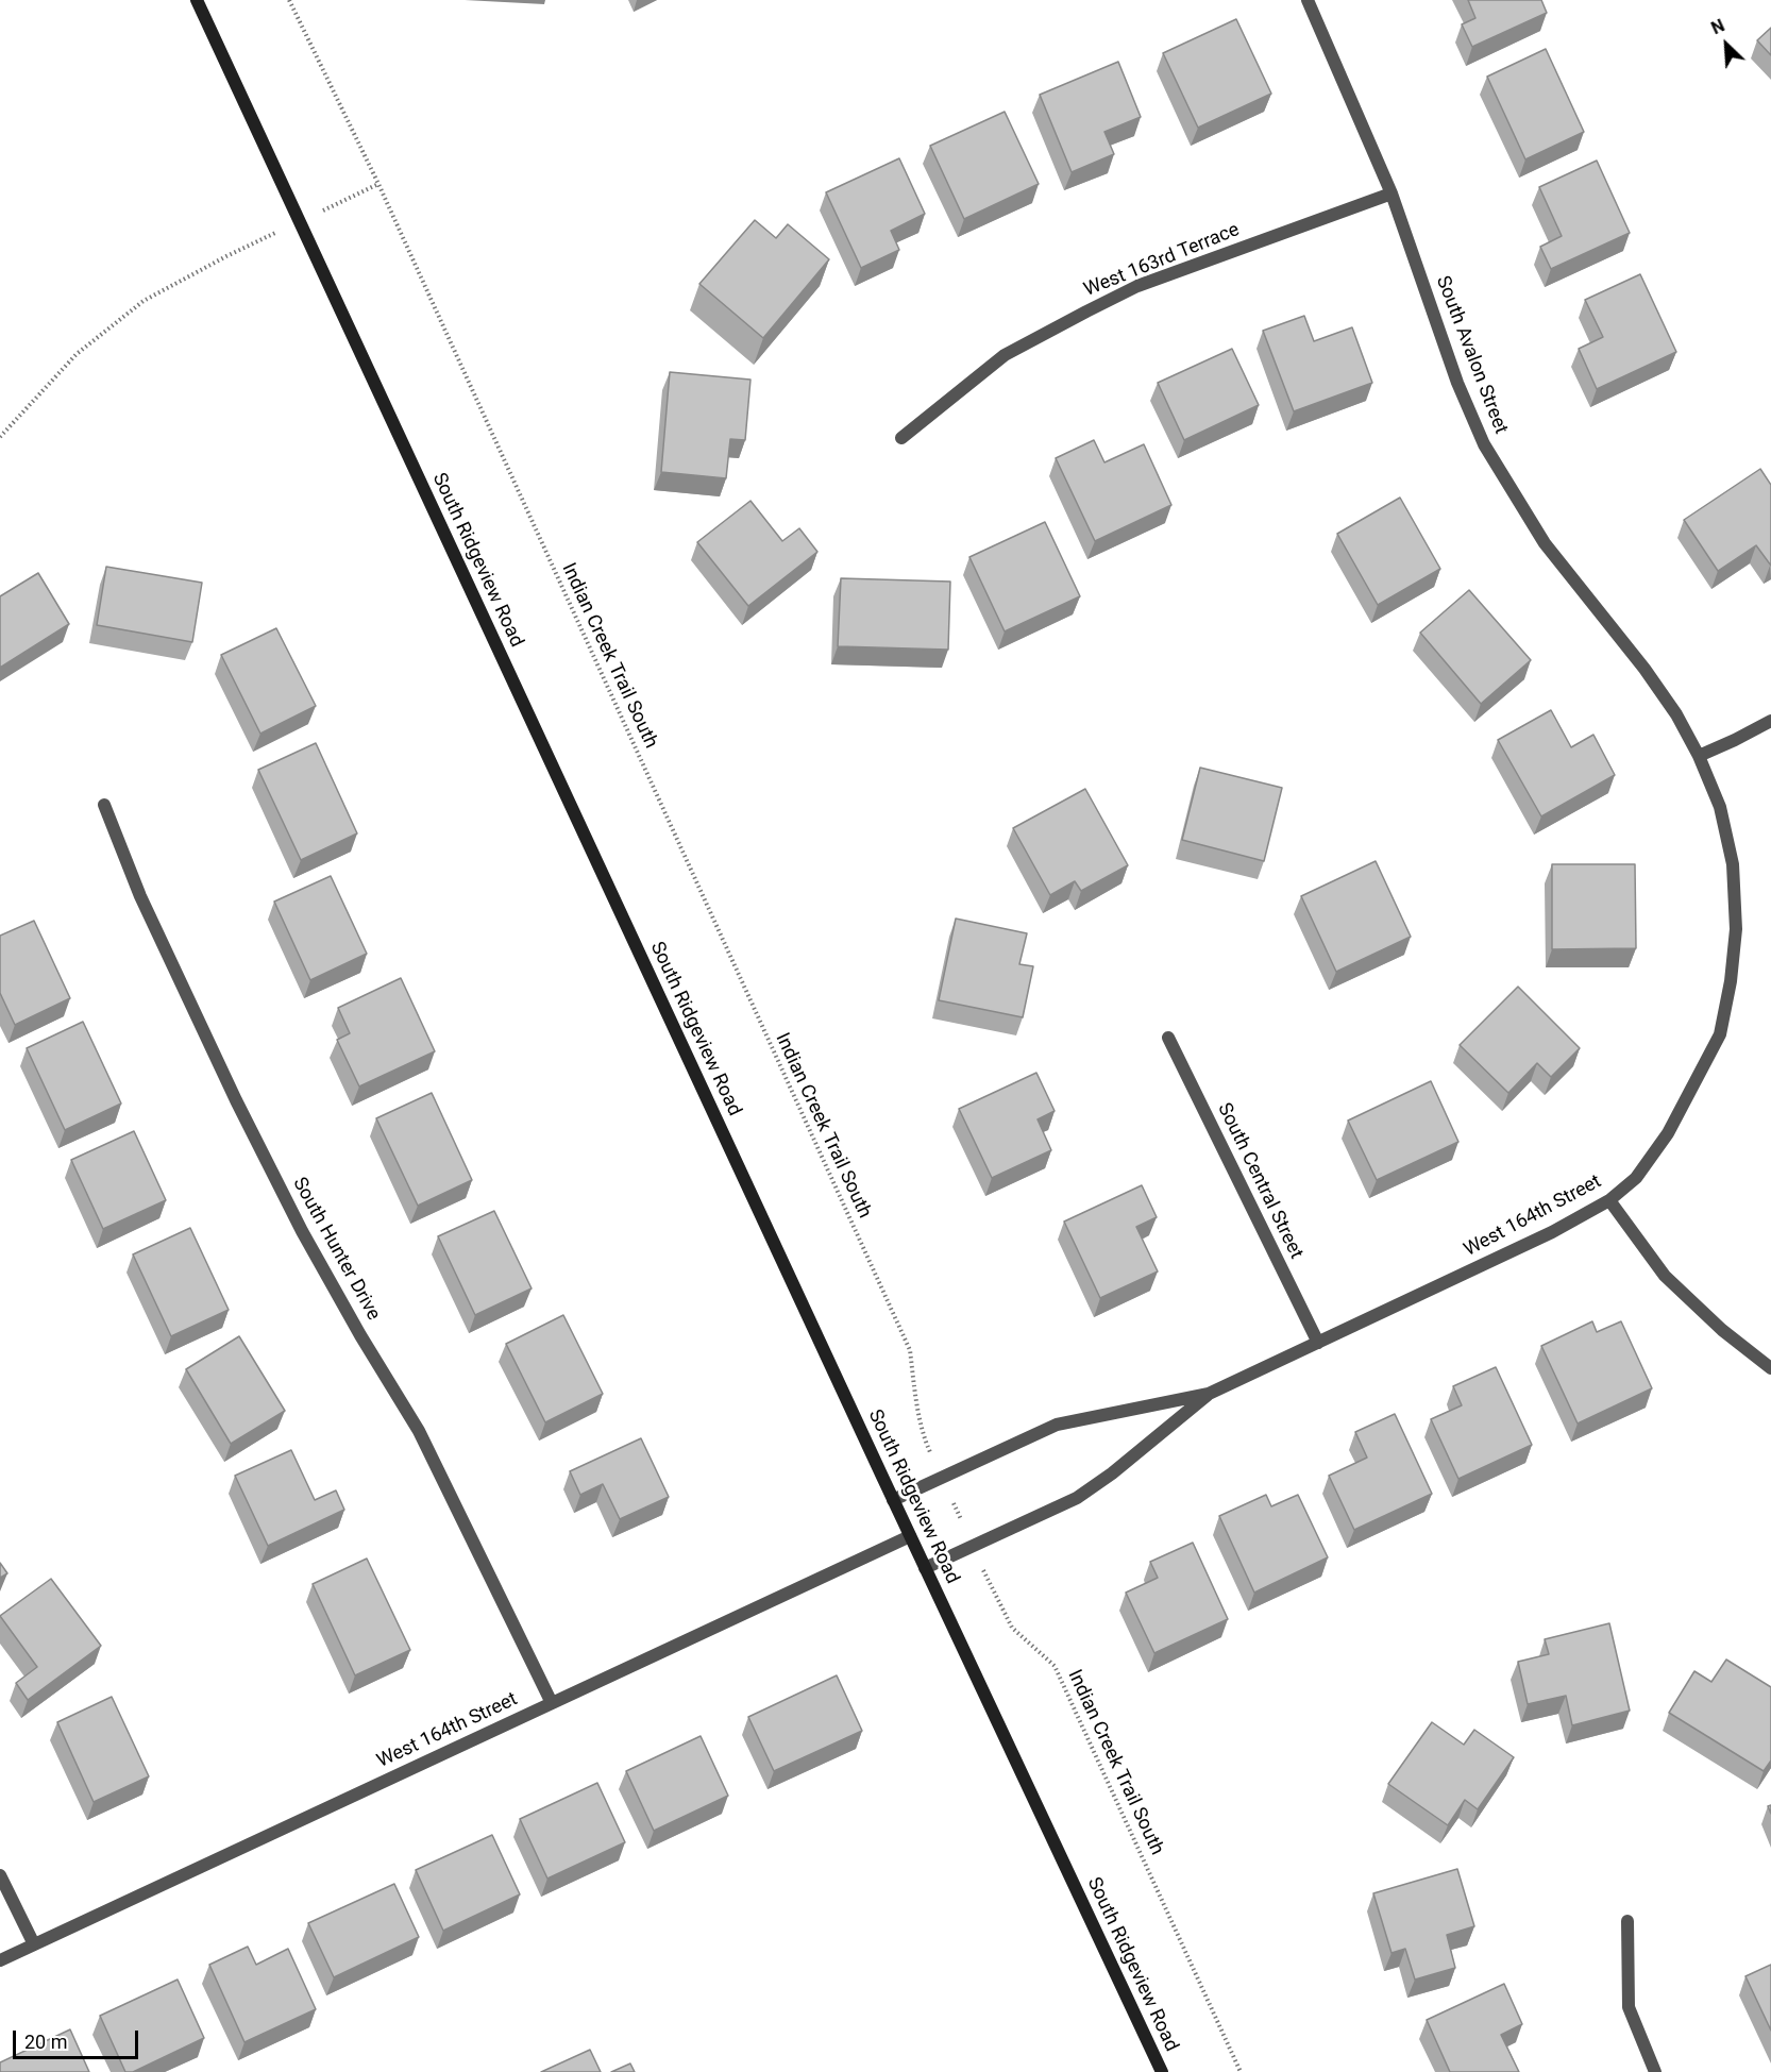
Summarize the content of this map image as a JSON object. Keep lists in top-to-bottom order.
{
  "streets": {
    "main road": ["South Ridgeview Road"],
    "street": [
      "West 163rd Terrace",
      "South Avalon Street",
      "South Central Street",
      "West 164th Street",
      "South Hunter Drive"
    ],
    "path": ["Indian Creek Trail South"]
  },
  "crossings": [
    ["West 163rd Terrace", "South Avalon Street"],
    ["South Avalon Street", "West 164th Street"],
    ["South Ridgeview Road", "West 164th Street"],
    ["Indian Creek Trail South", "West 164th Street"],
    ["South Central Street", "West 164th Street"],
    ["West 164th Street", "South Hunter Drive"]
  ],
  "scale_bar": "20 m",
  "north": "top left"
}
